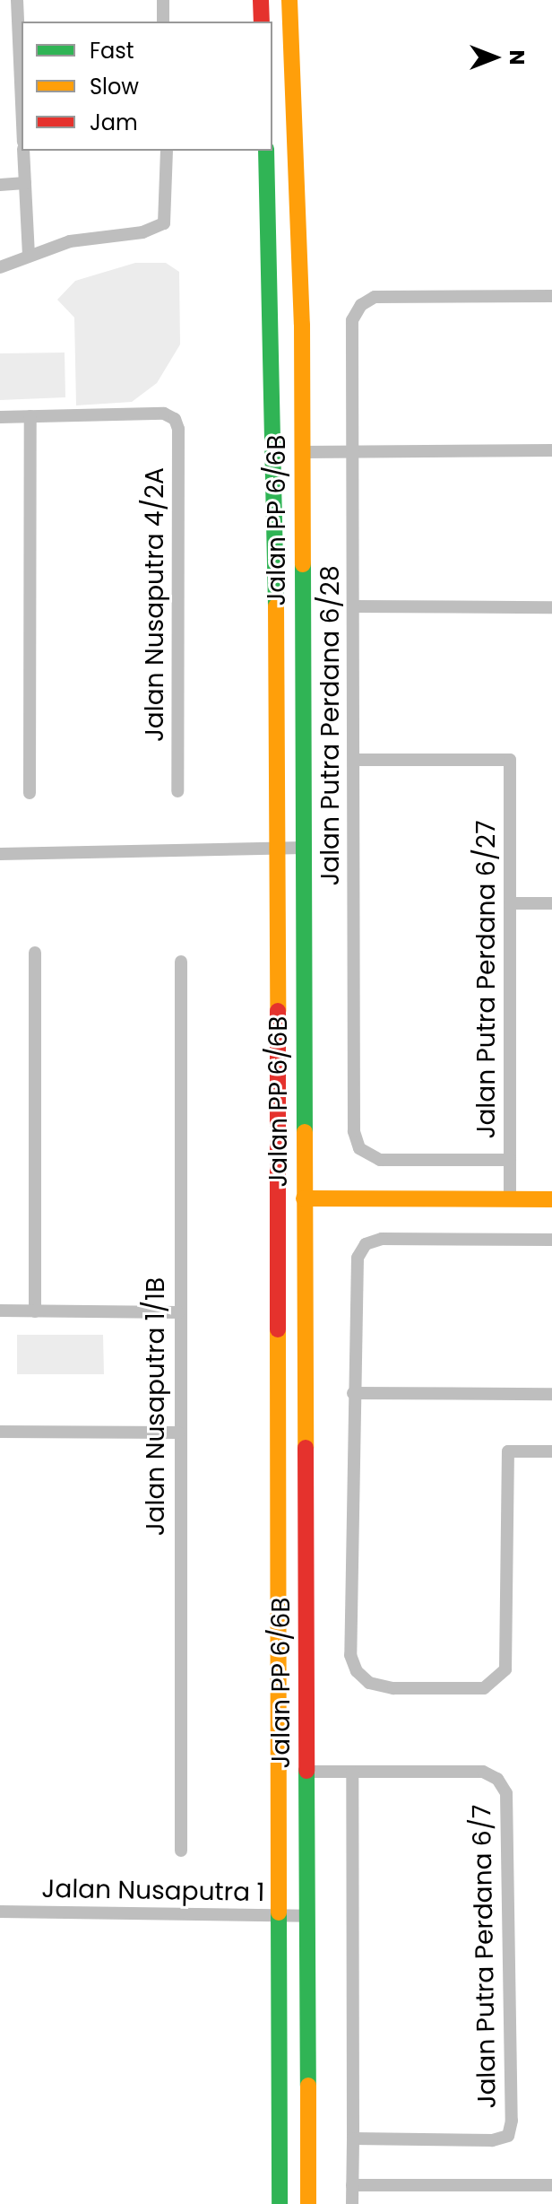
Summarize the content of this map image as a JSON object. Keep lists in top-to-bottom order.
{
  "streets": {
    "street": [
      "Jalan PP 6/6B",
      "Jalan Nusaputra 4/2A",
      "Jalan Putra Perdana 6/28",
      "Jalan Putra Perdana 6/27",
      "Jalan Nusaputra 1/1B",
      "Jalan Nusaputra 1",
      "Jalan Putra Perdana 6/7"
    ]
  },
  "crossings": [
    ["Jalan PP 6/6B", "Jalan Nusaputra 1"],
    ["Jalan Putra Perdana 6/28", "Jalan Putra Perdana 6/27"]
  ],
  "legend": ["Fast", "Slow", "Jam"],
  "north": "right"
}
